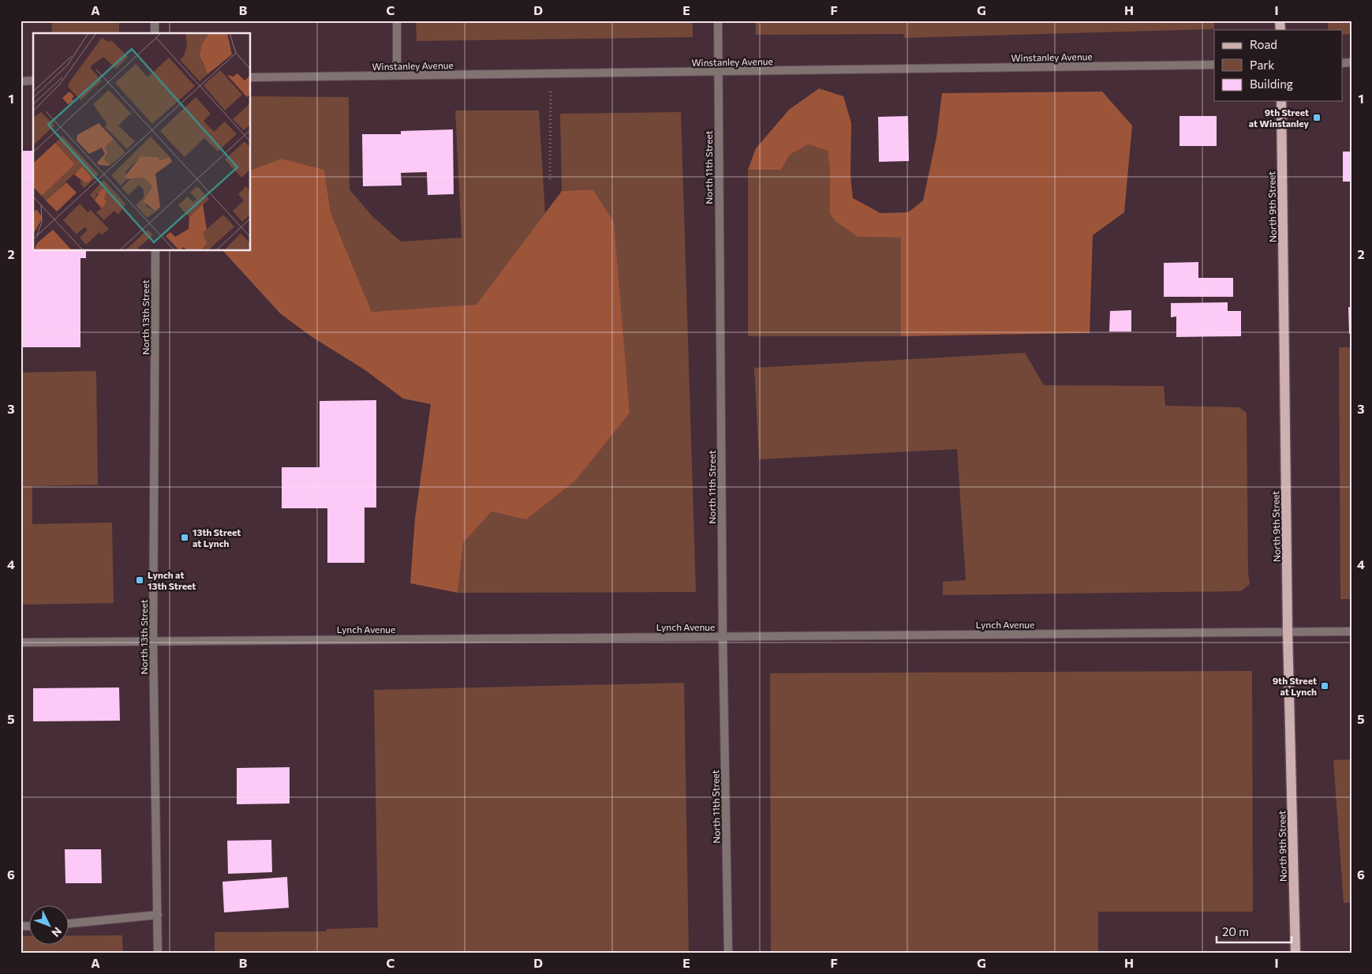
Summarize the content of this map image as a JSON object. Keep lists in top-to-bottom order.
{
  "streets": {
    "main road": ["North 9th Street"],
    "street": [
      "Winstanley Avenue",
      "North 11th Street",
      "North 13th Street",
      "Lynch Avenue"
    ]
  },
  "crossings": [
    ["Winstanley Avenue", "North 11th Street"],
    ["North 11th Street", "Lynch Avenue"],
    ["North 9th Street", "Lynch Avenue"],
    ["North 13th Street", "Lynch Avenue"]
  ],
  "places": {
    "transit": [
      "9th Street at Winstanley",
      "13th Street at Lynch",
      "Lynch at 13th Street",
      "9th Street at Lynch"
    ]
  },
  "legend": ["Road", "Park", "Building"],
  "scale_bar": "20 m",
  "north": "bottom right",
  "grid": {
    "columns": [
      "A",
      "B",
      "C",
      "D",
      "E",
      "F",
      "G",
      "H",
      "I"
    ],
    "rows": [
      "1",
      "2",
      "3",
      "4",
      "5",
      "6"
    ]
  }
}
